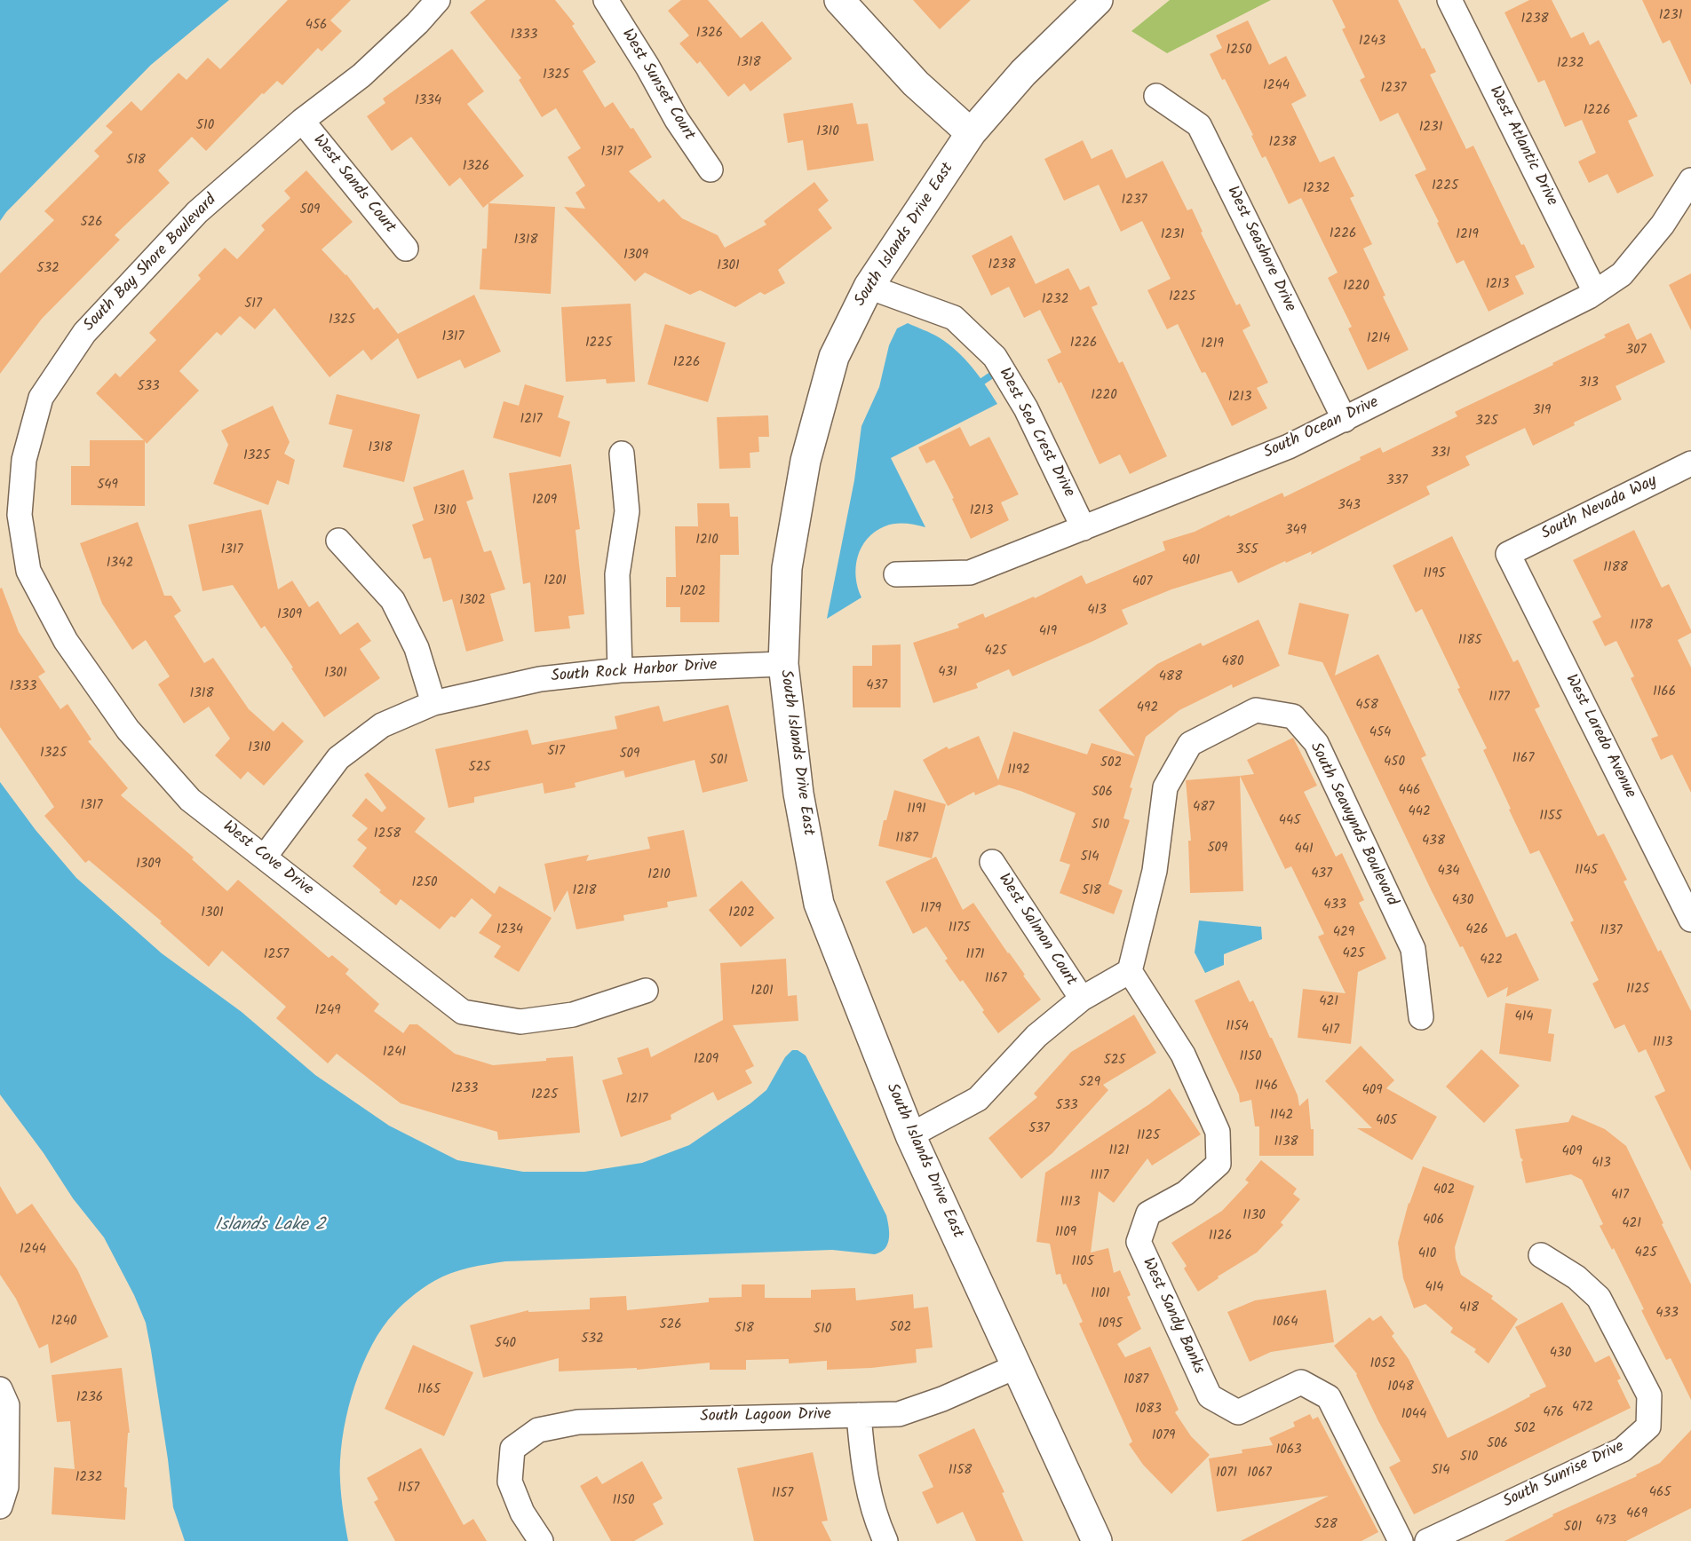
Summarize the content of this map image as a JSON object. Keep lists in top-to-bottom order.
{
  "streets": {
    "street": [
      "West Sunset Court",
      "West Atlantic Drive",
      "West Sands Court",
      "South Islands Drive East",
      "West Seashore Drive",
      "South Bay Shore Boulevard",
      "South Ocean Drive",
      "West Sea Crest Drive",
      "South Nevada Way",
      "South Rock Harbor Drive",
      "West Laredo Avenue",
      "South Seawynds Boulevard",
      "West Cove Drive",
      "West Salmon Court",
      "West Sandy Banks",
      "South Lagoon Drive",
      "South Sunrise Drive"
    ]
  },
  "crossings": [
    ["West Atlantic Drive", "South Ocean Drive"],
    ["West Sands Court", "South Bay Shore Boulevard"],
    ["South Islands Drive East", "West Sea Crest Drive"],
    ["South Islands Drive East", "South Rock Harbor Drive"],
    ["South Islands Drive East", "South Lagoon Drive"],
    ["West Seashore Drive", "South Ocean Drive"],
    ["South Bay Shore Boulevard", "West Cove Drive"],
    ["South Ocean Drive", "West Sea Crest Drive"],
    ["South Nevada Way", "West Laredo Avenue"],
    ["South Rock Harbor Drive", "West Cove Drive"],
    ["South Seawynds Boulevard", "West Sandy Banks"]
  ],
  "water": ["Islands Lake 2"],
  "house_numbers": [
    "1231",
    "1238",
    "456",
    "1326",
    "1333",
    "1243",
    "1250",
    "1318",
    "1232",
    "1325",
    "1244",
    "1237",
    "1334",
    "1226",
    "510",
    "1231",
    "1310",
    "1238",
    "1317",
    "518",
    "1326",
    "1225",
    "1232",
    "1237",
    "509",
    "526",
    "1226",
    "1231",
    "1219",
    "1318",
    "1309",
    "1238",
    "1301",
    "532",
    "1213",
    "1220",
    "1225",
    "1232",
    "517",
    "1325",
    "1317",
    "1214",
    "1225",
    "1226",
    "1219",
    "307",
    "1226",
    "313",
    "533",
    "1220",
    "1213",
    "319",
    "1217",
    "325",
    "1318",
    "331",
    "1325",
    "337",
    "549",
    "1209",
    "343",
    "1310",
    "1213",
    "349",
    "1210",
    "1317",
    "355",
    "401",
    "1342",
    "1188",
    "1195",
    "1201",
    "407",
    "1202",
    "1302",
    "413",
    "1309",
    "1178",
    "419",
    "1185",
    "425",
    "480",
    "431",
    "1301",
    "488",
    "437",
    "1333",
    "1166",
    "1318",
    "1177",
    "458",
    "492",
    "454",
    "1310",
    "517",
    "1325",
    "509",
    "1167",
    "501",
    "450",
    "502",
    "525",
    "1192",
    "446",
    "506",
    "1317",
    "487",
    "1191",
    "442",
    "1155",
    "445",
    "510",
    "1258",
    "1187",
    "438",
    "509",
    "441",
    "514",
    "1309",
    "1145",
    "434",
    "437",
    "1210",
    "1250",
    "1218",
    "518",
    "430",
    "433",
    "1179",
    "1301",
    "1202",
    "1175",
    "1234",
    "426",
    "1137",
    "429",
    "425",
    "1257",
    "1171",
    "422",
    "1167",
    "1125",
    "1201",
    "421",
    "1249",
    "414",
    "1154",
    "417",
    "1113",
    "1241",
    "1150",
    "1209",
    "525",
    "529",
    "1146",
    "1233",
    "409",
    "1225",
    "1217",
    "533",
    "1142",
    "405",
    "537",
    "1125",
    "1138",
    "1121",
    "409",
    "413",
    "1117",
    "402",
    "417",
    "1113",
    "1130",
    "406",
    "421",
    "1109",
    "1126",
    "1244",
    "425",
    "410",
    "1105",
    "414",
    "1101",
    "418",
    "433",
    "1240",
    "1064",
    "1095",
    "526",
    "502",
    "518",
    "510",
    "532",
    "540",
    "430",
    "1052",
    "1087",
    "1048",
    "1165",
    "1236",
    "472",
    "1083",
    "476",
    "1044",
    "502",
    "1079",
    "506",
    "1063",
    "510",
    "1158",
    "514",
    "1071",
    "1067",
    "1232",
    "1157",
    "465",
    "1157",
    "1150",
    "469",
    "473",
    "528",
    "501"
  ]
}
